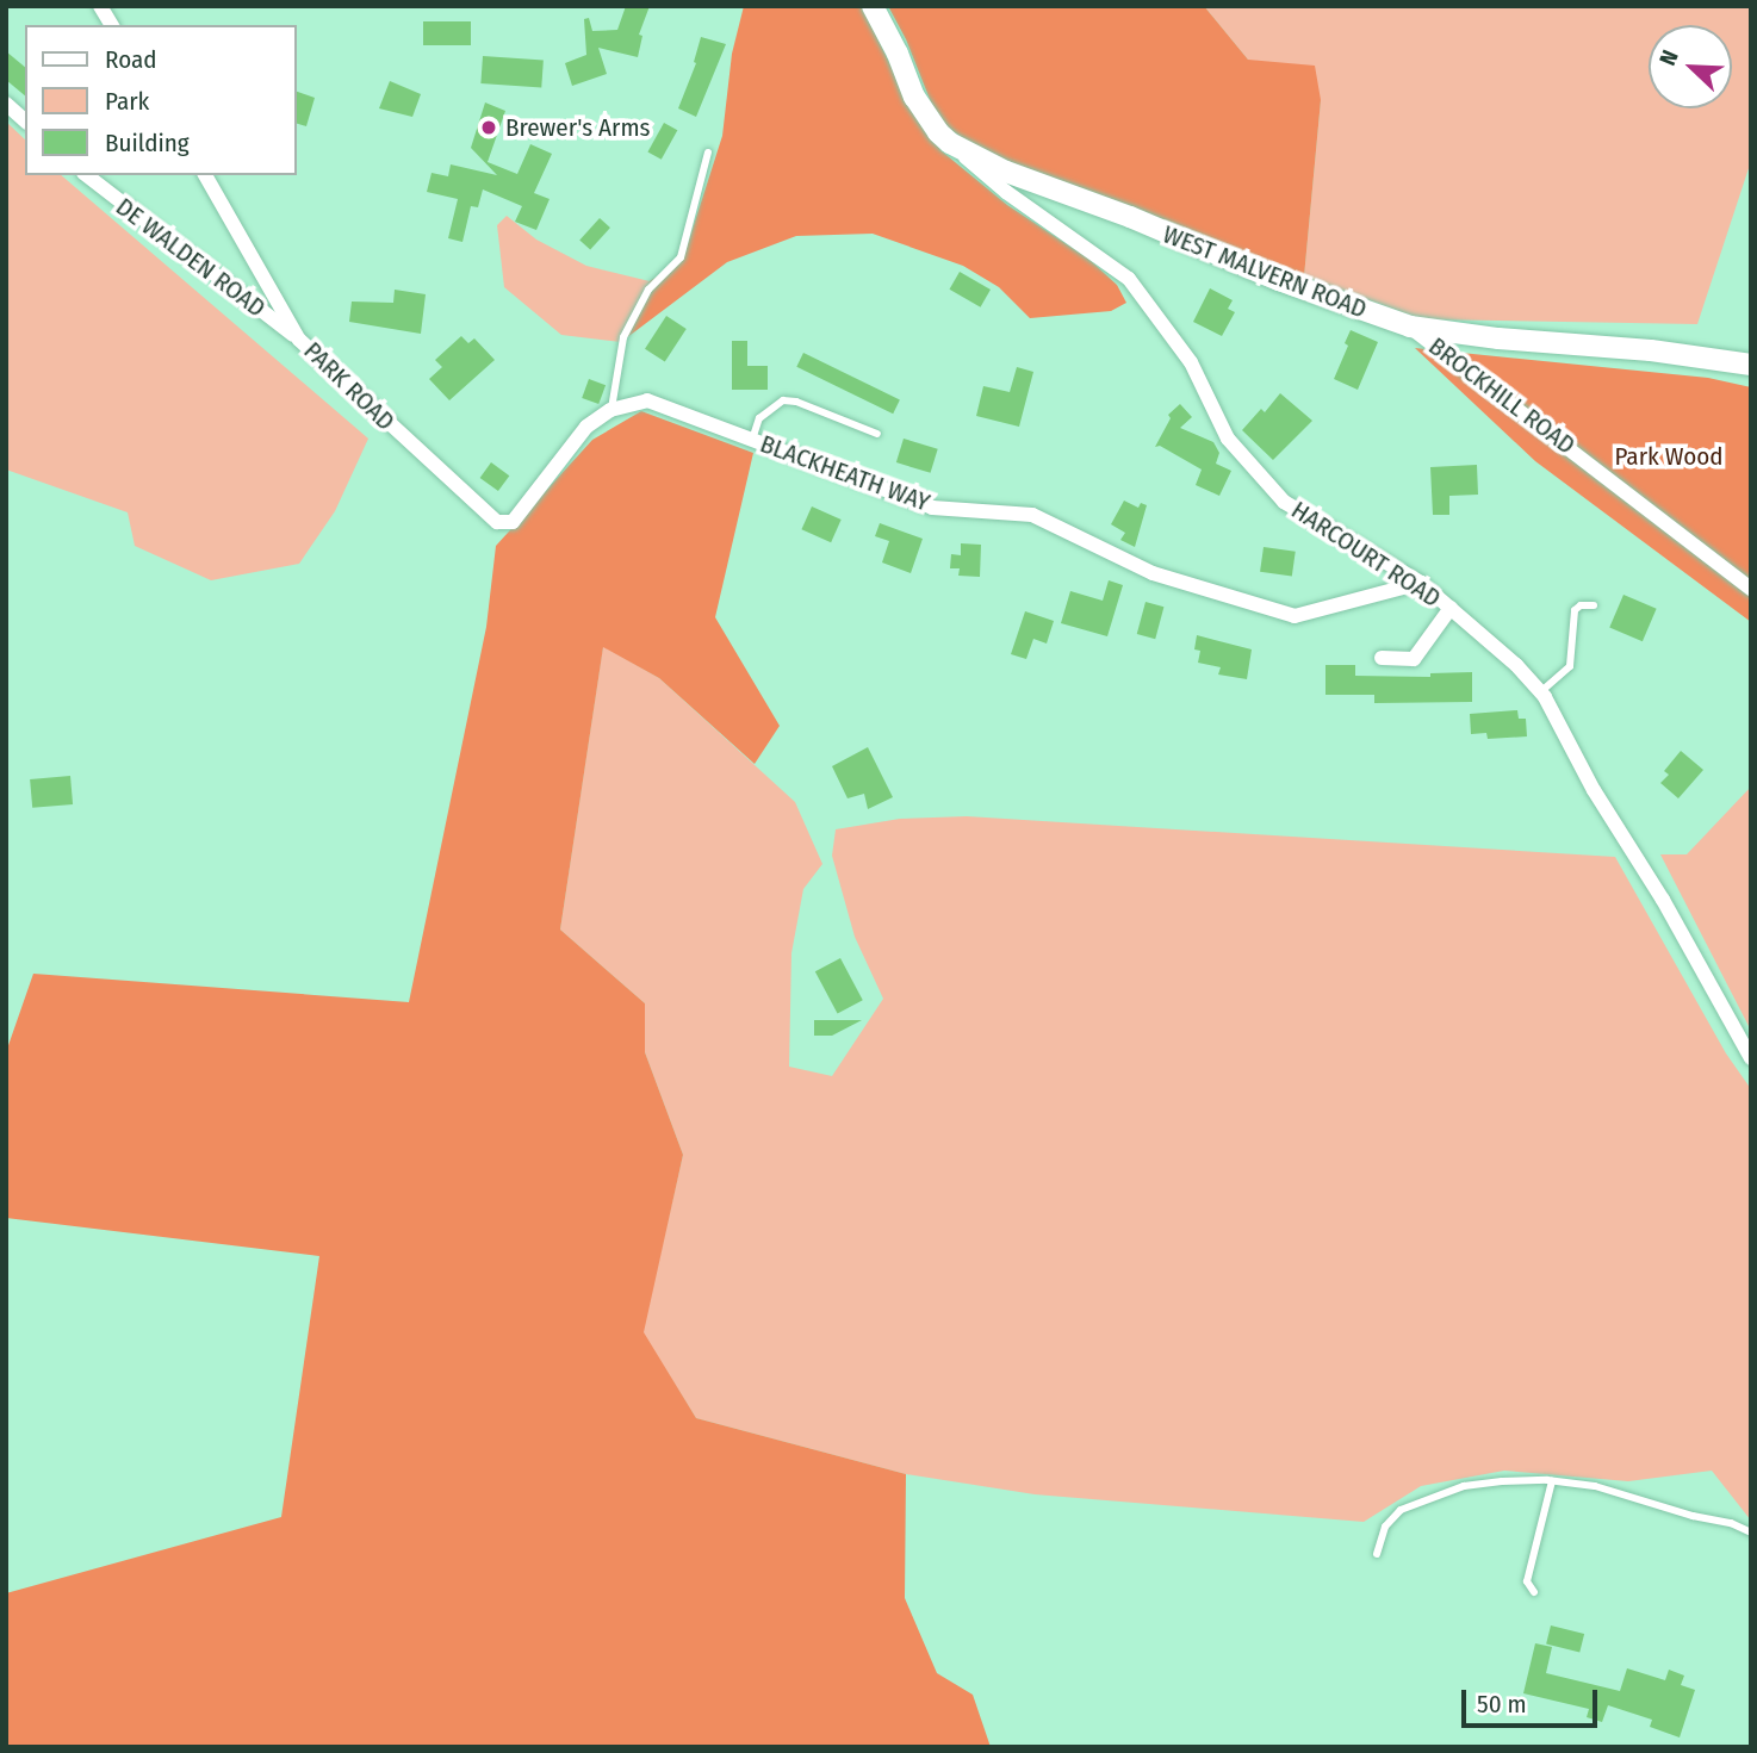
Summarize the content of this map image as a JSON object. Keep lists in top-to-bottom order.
{
  "streets": {
    "main road": ["WEST MALVERN ROAD"],
    "street": [
      "DE WALDEN ROAD",
      "PARK ROAD",
      "BROCKHILL ROAD",
      "BLACKHEATH WAY",
      "HARCOURT ROAD"
    ]
  },
  "crossings": [
    ["DE WALDEN ROAD", "PARK ROAD"],
    ["WEST MALVERN ROAD", "BROCKHILL ROAD"],
    ["WEST MALVERN ROAD", "HARCOURT ROAD"],
    ["PARK ROAD", "BLACKHEATH WAY"],
    ["BLACKHEATH WAY", "HARCOURT ROAD"]
  ],
  "parks": ["Park Wood"],
  "places": ["Brewer's Arms"],
  "legend": ["Road", "Park", "Building"],
  "scale_bar": "50 m",
  "north": "top left"
}
